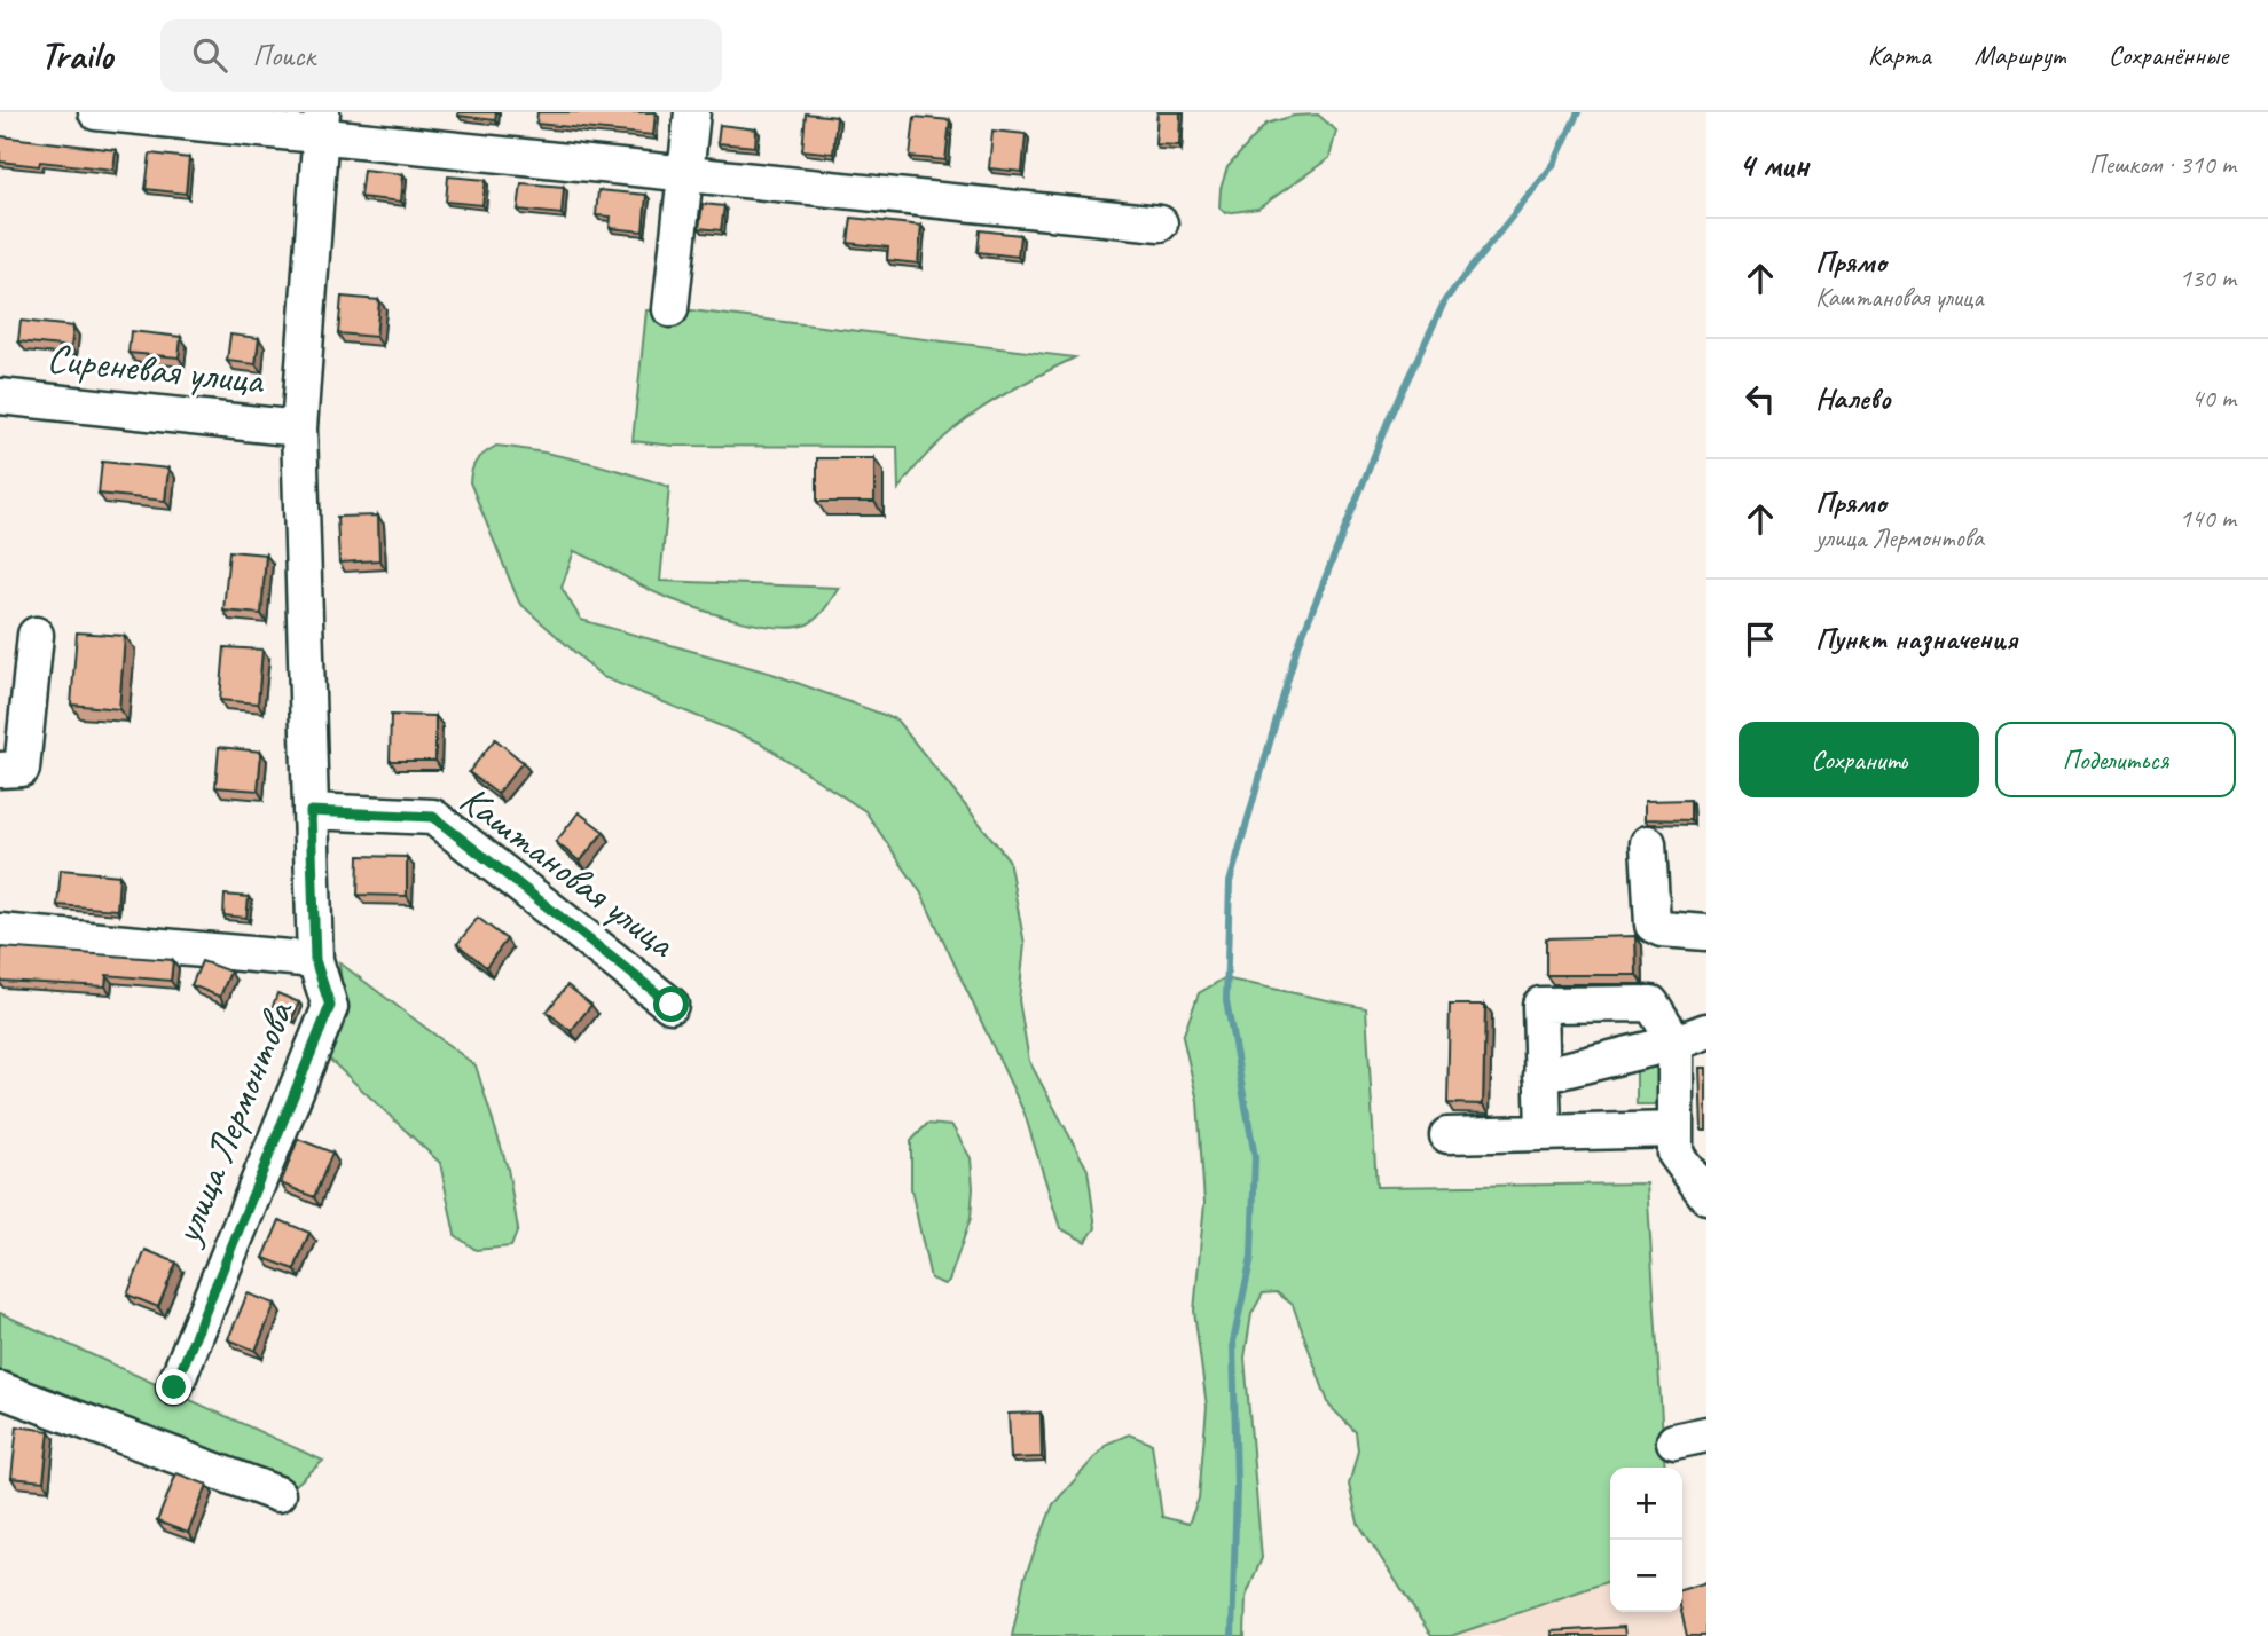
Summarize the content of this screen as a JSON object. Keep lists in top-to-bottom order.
{
  "streets": {
    "street": ["Сиреневая улица", "Каштановая улица", "улица Лермонтова"]
  },
  "page": {
    "header": "Trailo",
    "search": "Поиск",
    "nav": ["Карта", "Маршрут", "Сохранённые"],
    "heading": ["4 мин", "Пешком · 310 m"],
    "list": [
      ["Прямо", "Каштановая улица", "130 m"],
      ["Налево", "40 m"],
      ["Прямо", "улица Лермонтова", "140 m"],
      "Пункт назначения"
    ],
    "buttons": ["Сохранить", "Поделиться"],
    "map_buttons": ["+", "−"]
  }
}
